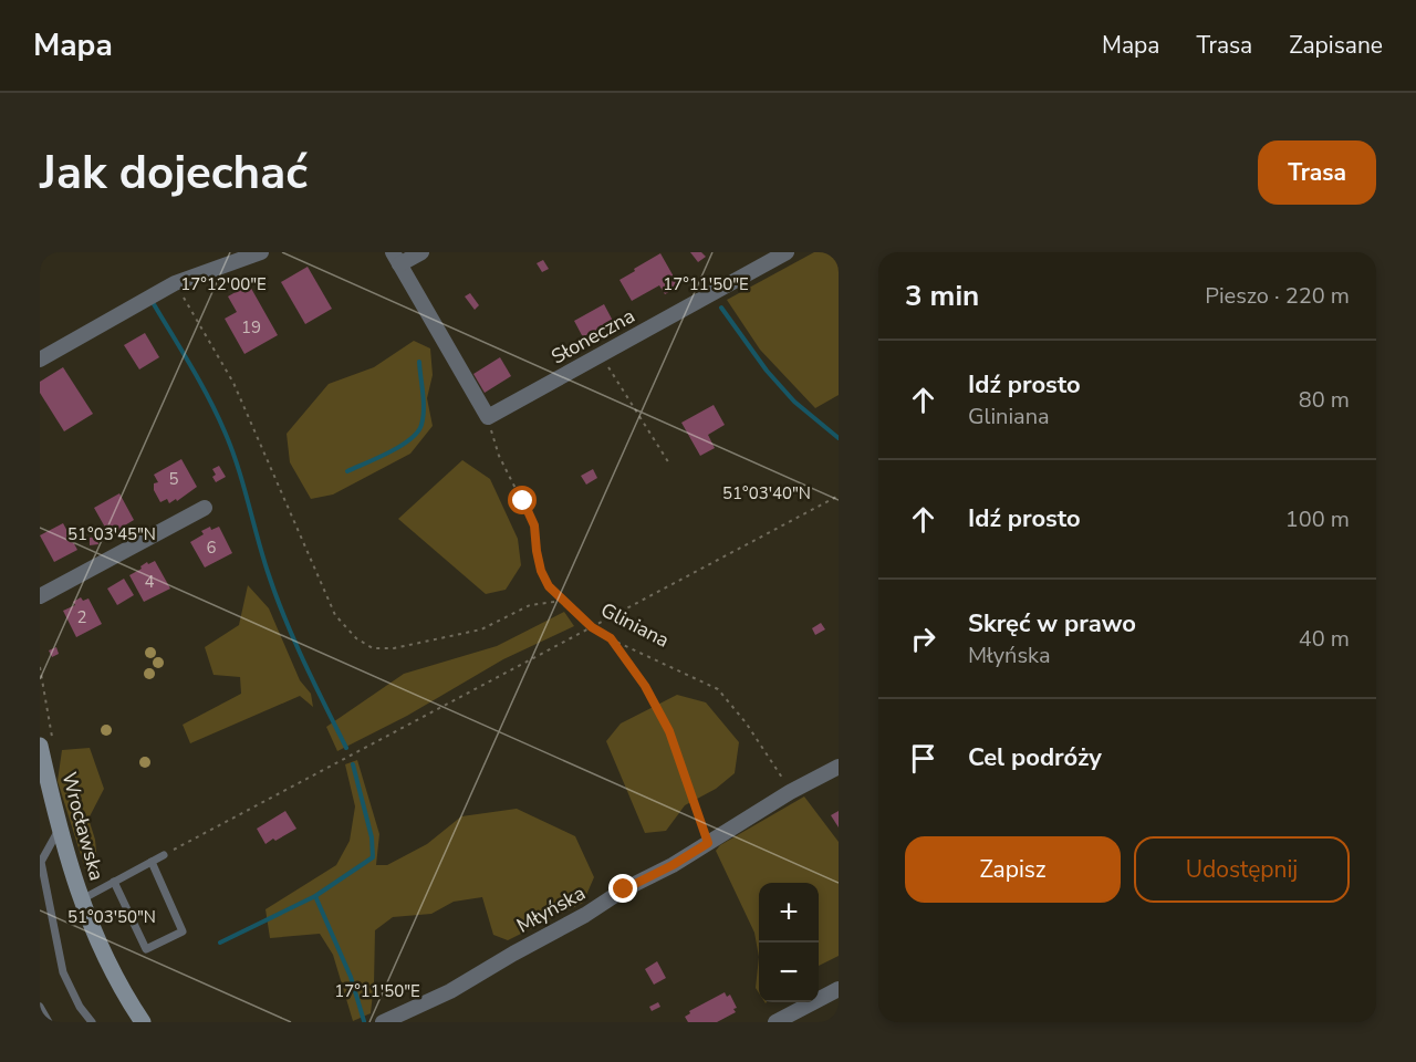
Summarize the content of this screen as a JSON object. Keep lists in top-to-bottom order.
{
  "streets": {
    "main road": ["Wrocławska"],
    "street": ["Słoneczna", "Młyńska"],
    "path": ["Gliniana"]
  },
  "crossings": [
    ["Słoneczna", "Gliniana"],
    ["Gliniana", "Młyńska"]
  ],
  "house_numbers": [
    "19",
    "5",
    "6",
    "4",
    "2"
  ],
  "page": {
    "header": "Mapa",
    "nav": ["Mapa", "Trasa", "Zapisane"],
    "buttons": [
      "Trasa",
      ["Zapisz", "Udostępnij"]
    ],
    "title": "Jak dojechać",
    "heading": ["3 min", "Pieszo · 220 m"],
    "list": [
      ["Idź prosto", "Gliniana", "80 m"],
      ["Idź prosto", "100 m"],
      ["Skręć w prawo", "Młyńska", "40 m"],
      "Cel podróży"
    ],
    "map_buttons": ["+", "−"]
  },
  "coordinates": [
    "17°11'50\"E",
    "17°12'00\"E",
    "51°03'40\"N",
    "51°03'45\"N",
    "51°03'50\"N"
  ]
}
